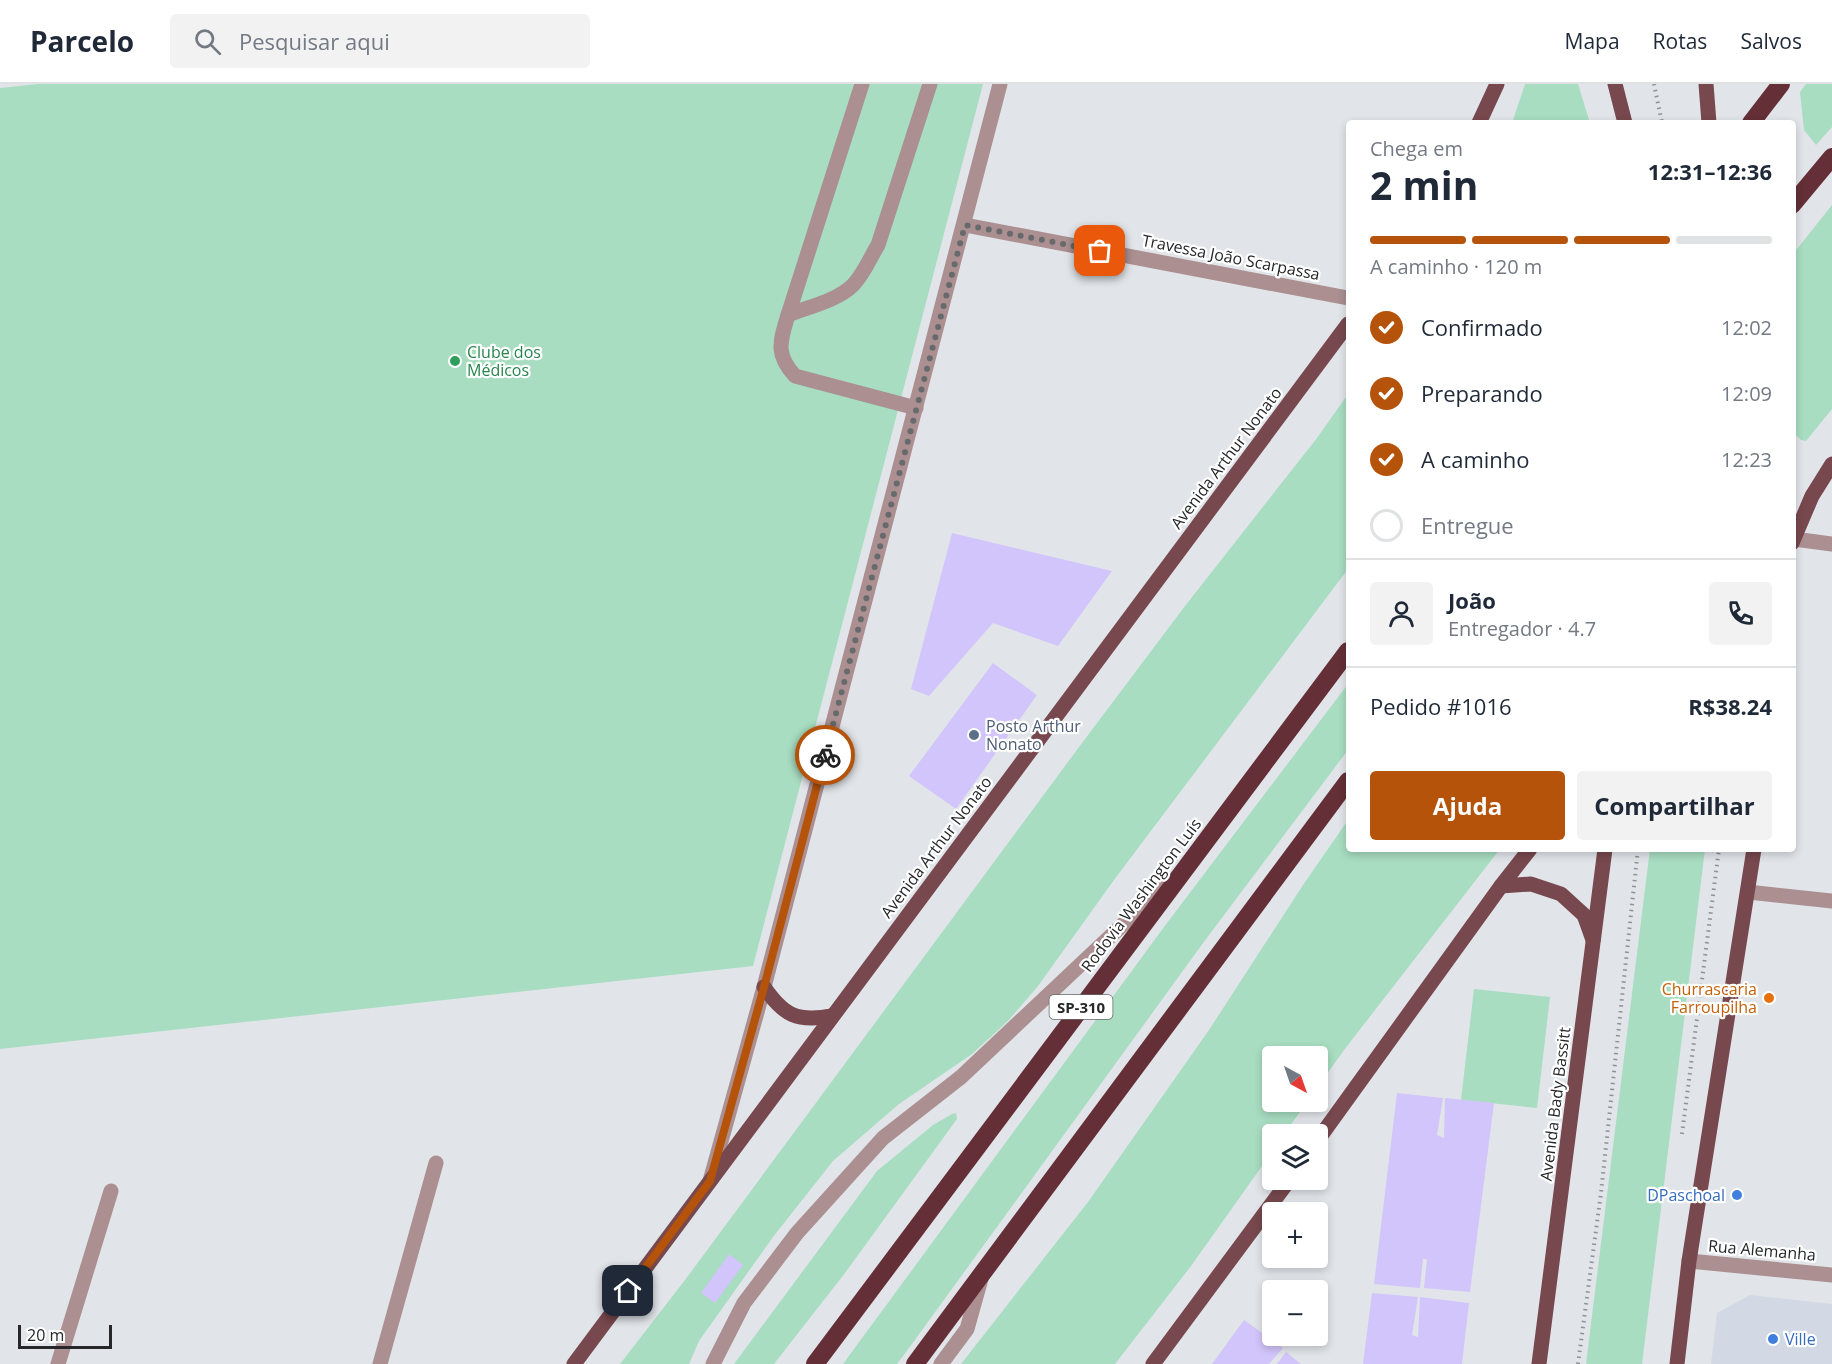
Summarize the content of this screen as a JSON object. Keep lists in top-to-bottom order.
{
  "streets": {
    "highway": ["Rodovia Washington Luís", "SP-310"],
    "main road": ["Avenida Arthur Nonato", "Avenida Bady Bassitt"],
    "street": ["Travessa João Scarpassa", "Rua Alemanha"]
  },
  "places": [
    "Clube dos Médicos",
    "Posto Arthur Nonato",
    "Churrascaria Farroupilha",
    "DPaschoal",
    "Ville"
  ],
  "scale_bar": "20 m",
  "north": "bottom right",
  "page": {
    "header": "Parcelo",
    "search": "Pesquisar aqui",
    "nav": ["Mapa", "Rotas", "Salvos"],
    "heading": ["2 min", "Chega em", "12:31–12:36"],
    "panel": [
      "João",
      "Entregador · 4.7",
      "Pedido #1016",
      "R$38.24"
    ],
    "bar": "A caminho · 120 m",
    "list": [
      ["Confirmado", "12:02"],
      ["Preparando", "12:09"],
      ["A caminho", "12:23"],
      "Entregue"
    ],
    "buttons": ["Ajuda", "Compartilhar"],
    "map_buttons": ["+", "−"],
    "scale": "20 m"
  }
}
